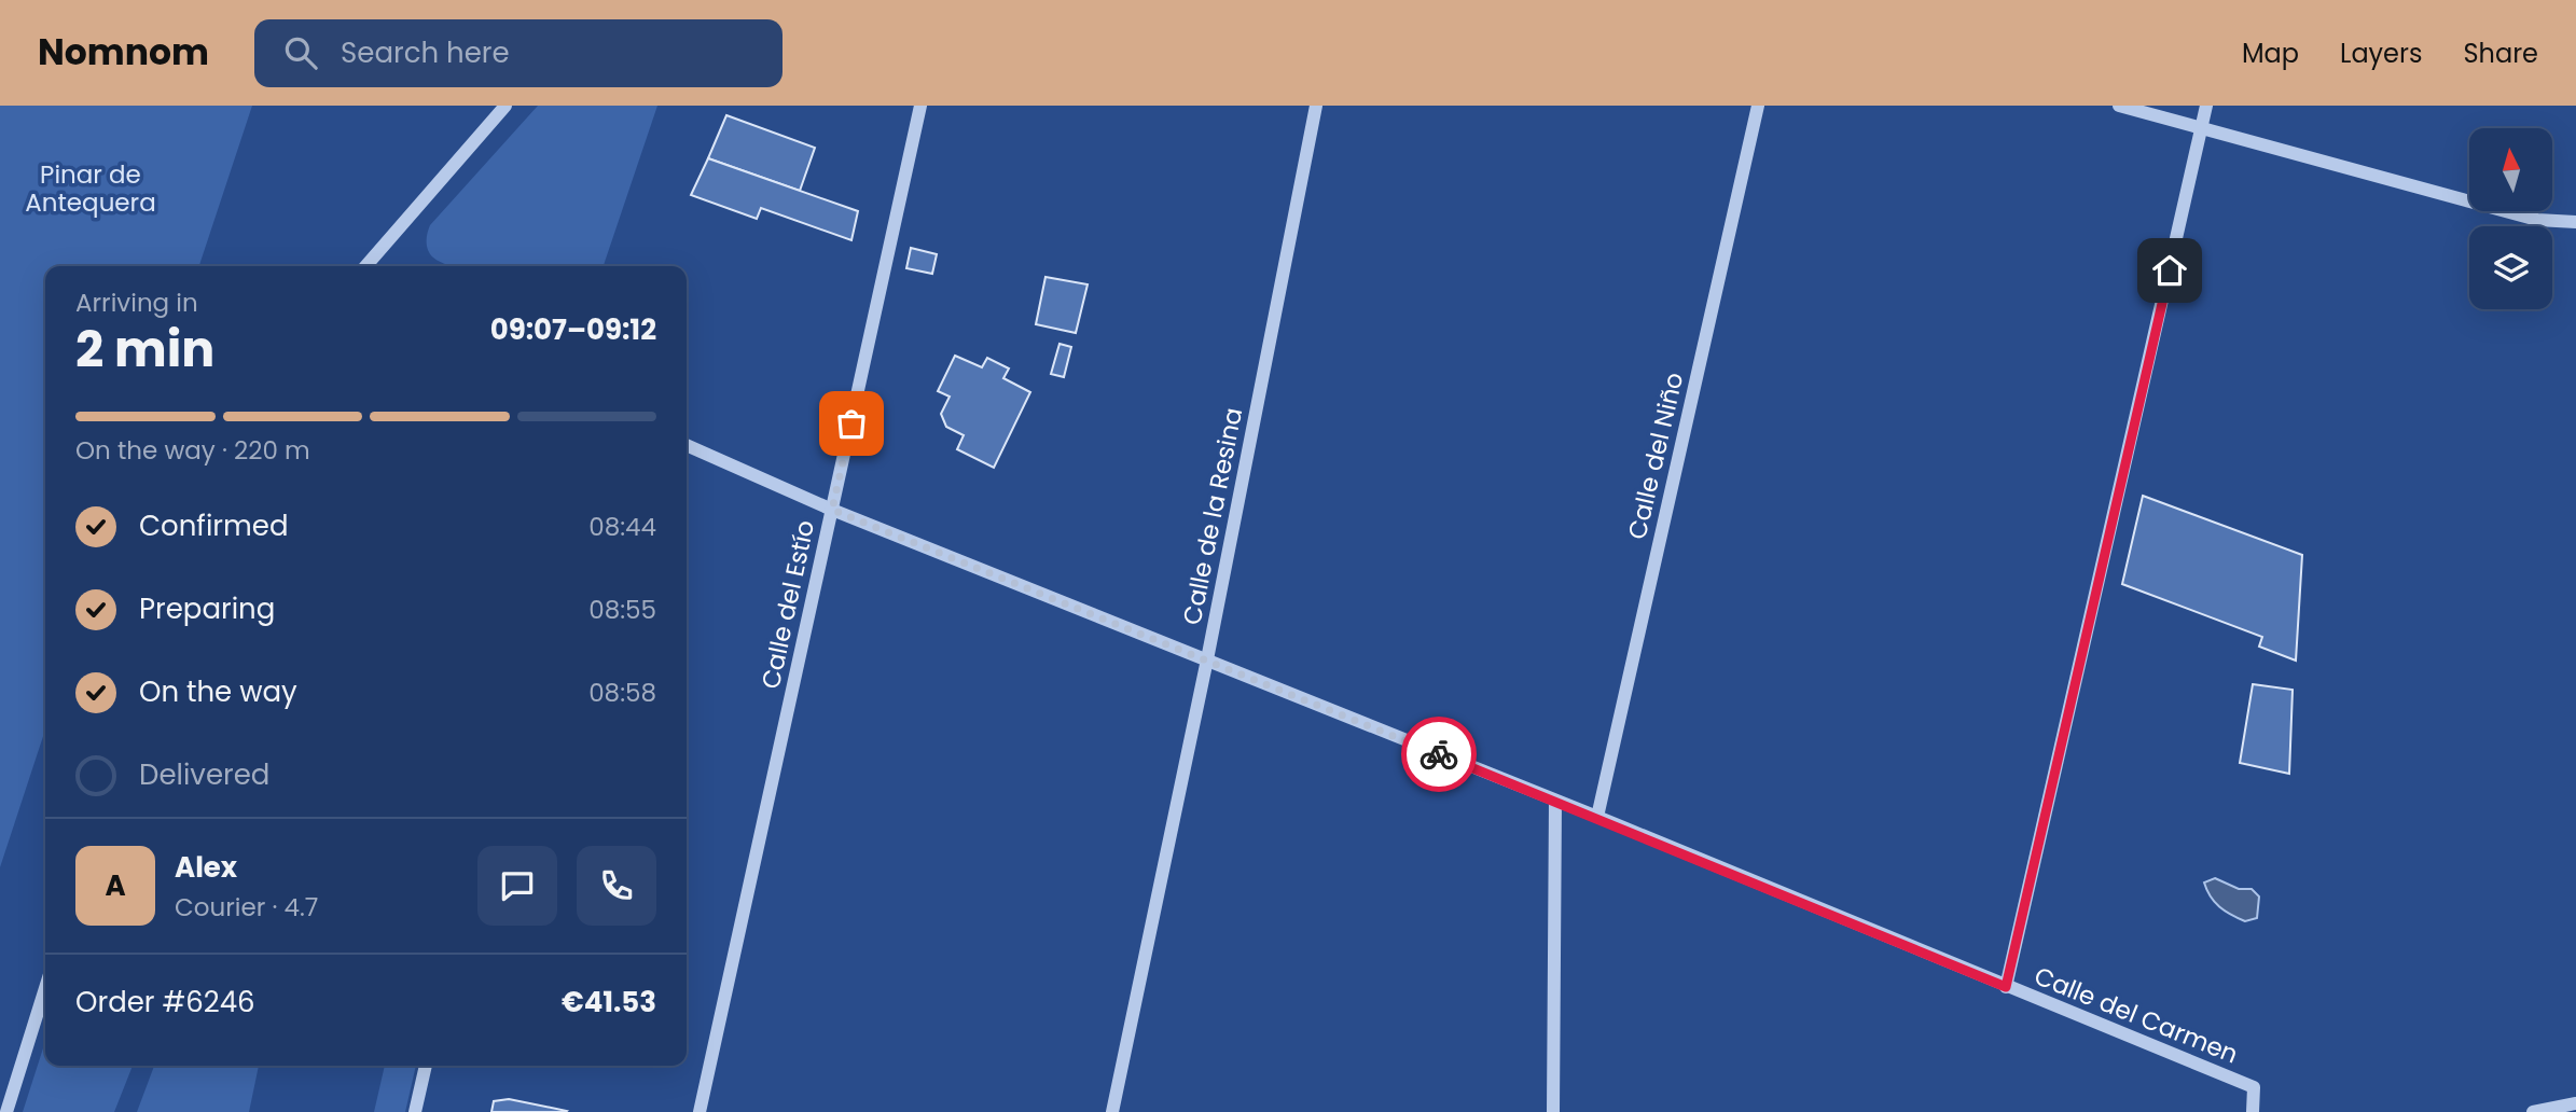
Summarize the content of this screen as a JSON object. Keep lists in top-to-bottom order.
{
  "streets": {
    "street": [
      "Calle del Niño",
      "Calle de la Resina",
      "Calle del Estío",
      "Calle del Carmen"
    ]
  },
  "crossings": [
    ["Calle del Niño", "Calle del Carmen"],
    ["Calle de la Resina", "Calle del Carmen"],
    ["Calle del Estío", "Calle del Carmen"]
  ],
  "parks": ["Pinar de Antequera"],
  "north": "top",
  "page": {
    "header": "Nomnom",
    "search": "Search here",
    "nav": ["Map", "Layers", "Share"],
    "heading": ["2 min", "Arriving in", "09:07–09:12"],
    "panel": [
      "Alex",
      "Courier · 4.7",
      "Order #6246",
      "€41.53"
    ],
    "bar": "On the way · 220 m",
    "list": [
      ["Confirmed", "08:44"],
      ["Preparing", "08:55"],
      ["On the way", "08:58"],
      "Delivered"
    ],
    "round": "A"
  }
}
